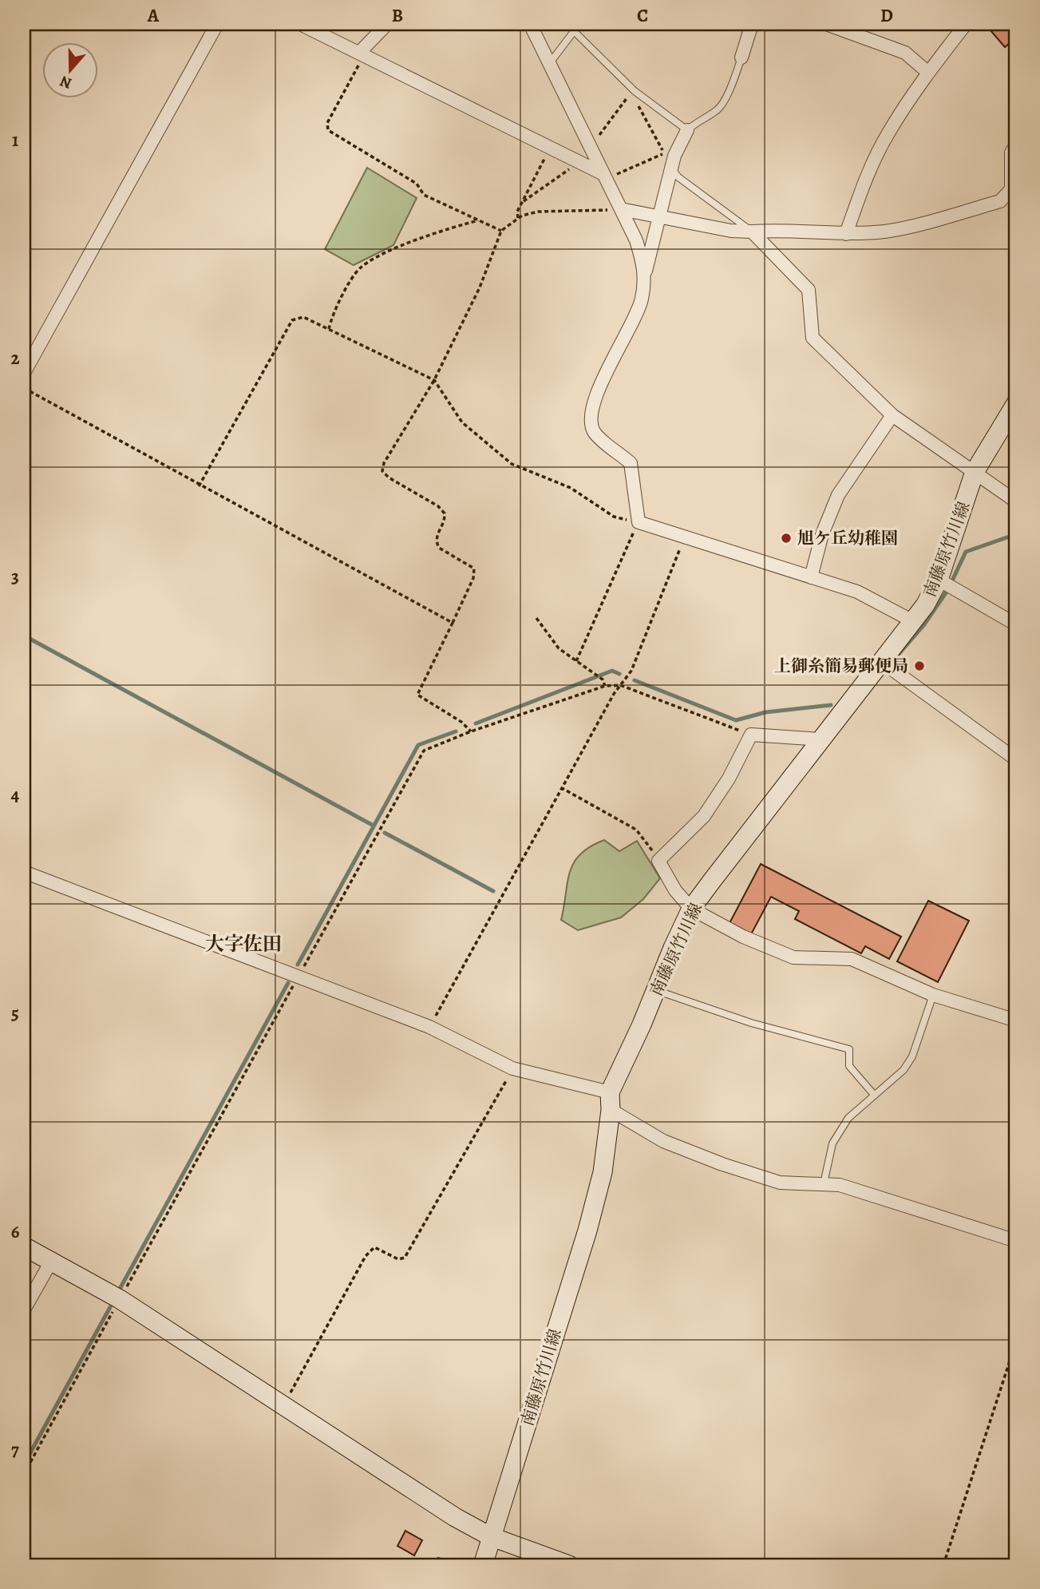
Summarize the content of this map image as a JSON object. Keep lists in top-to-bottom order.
{
  "streets": {
    "main road": ["南藤原竹川線"]
  },
  "districts": ["大字佐田"],
  "places": ["旭ケ丘幼稚園", "上御糸簡易郵便局"],
  "north": "bottom",
  "grid": {
    "columns": [
      "A",
      "B",
      "C",
      "D"
    ],
    "rows": [
      "1",
      "2",
      "3",
      "4",
      "5",
      "6",
      "7"
    ]
  }
}
